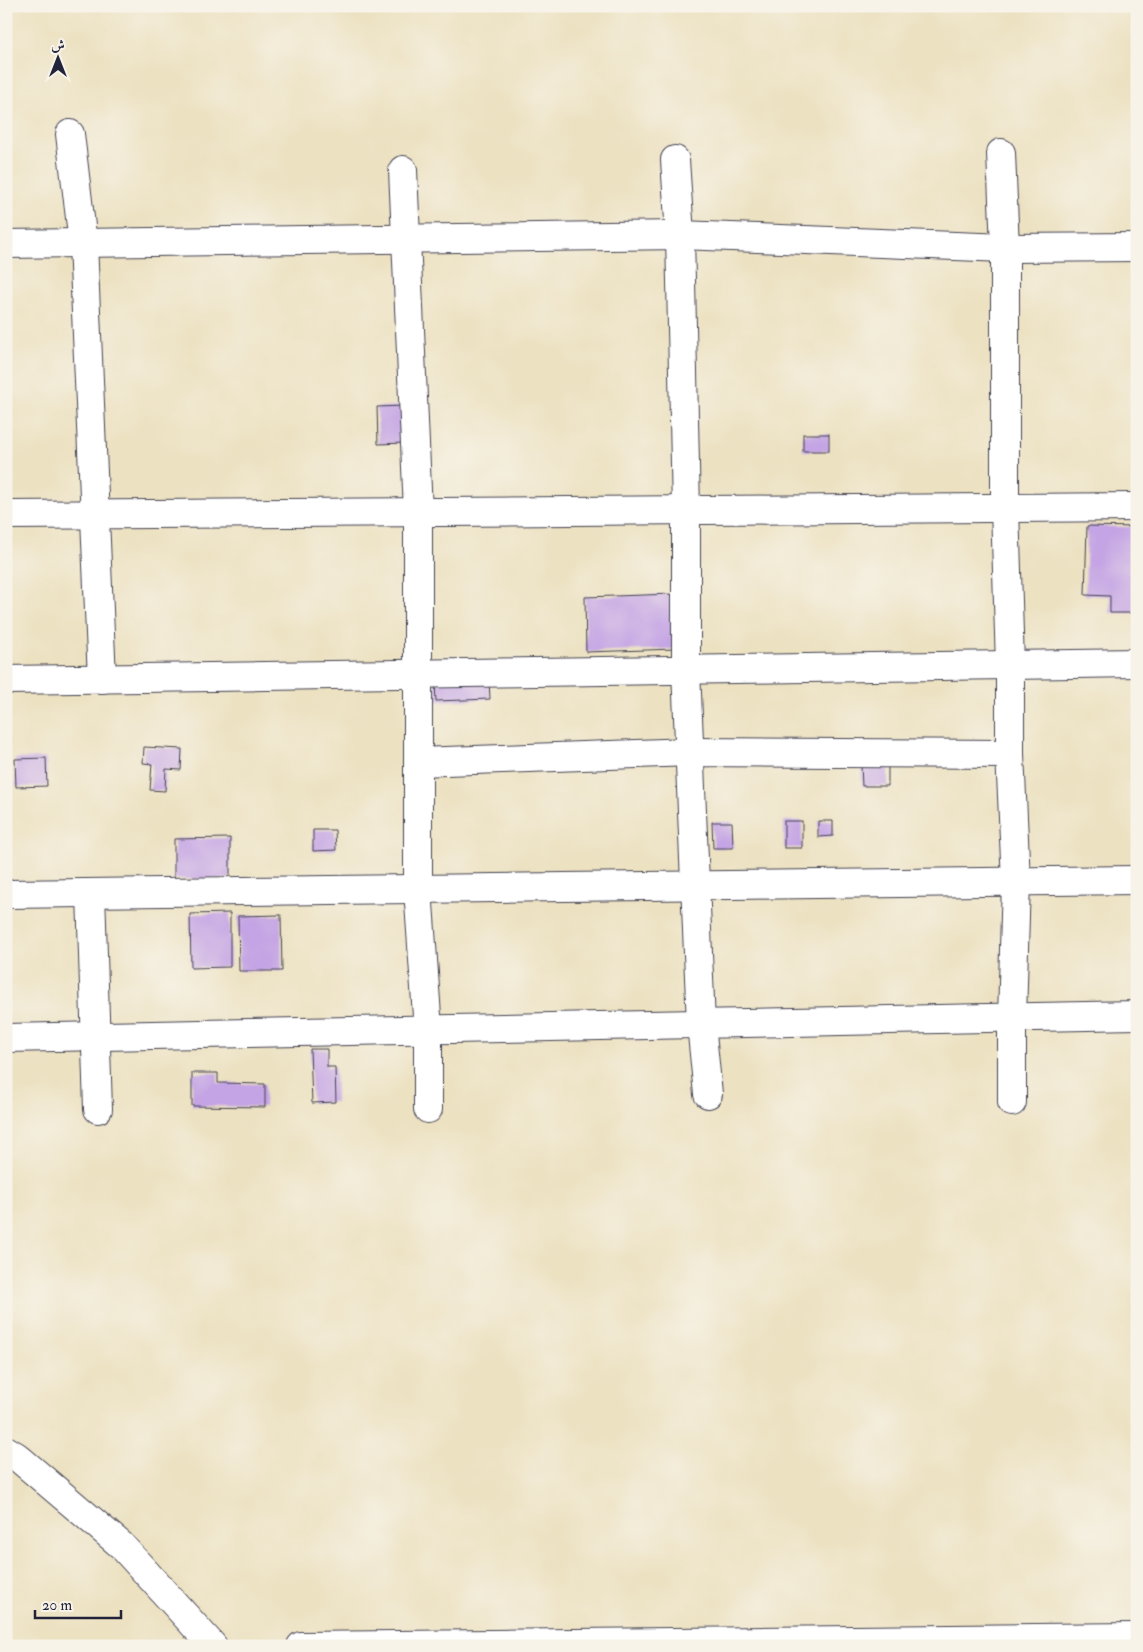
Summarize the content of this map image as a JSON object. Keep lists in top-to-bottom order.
{
  "scale_bar": "20 m",
  "north": "top"
}
